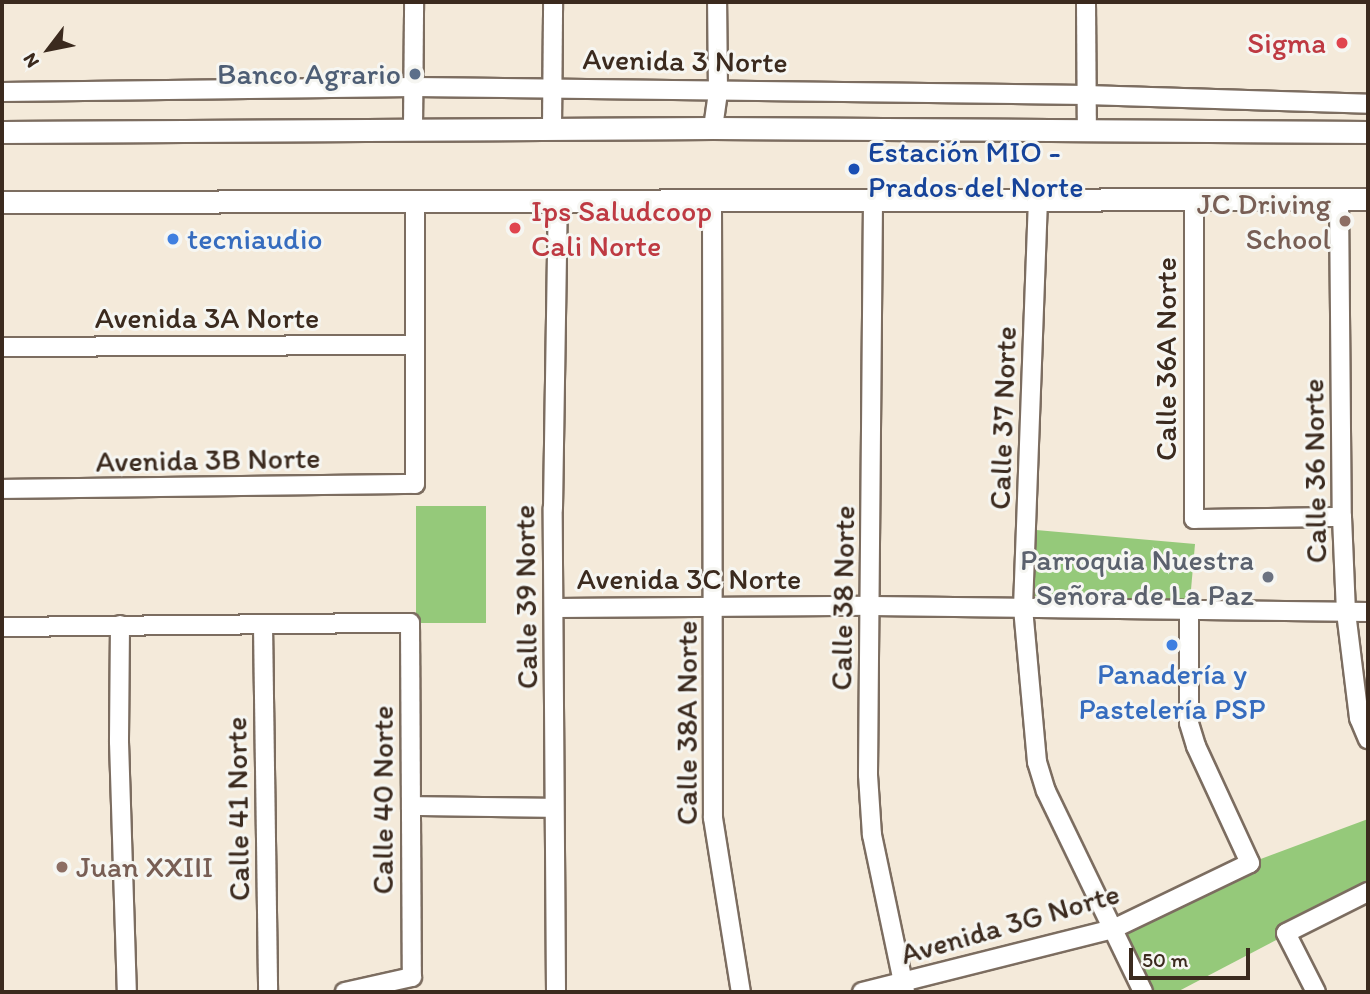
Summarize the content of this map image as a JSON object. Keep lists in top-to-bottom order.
{
  "streets": {
    "street": [
      "Avenida 3 Norte",
      "Avenida 3A Norte",
      "Calle 36A Norte",
      "Calle 37 Norte",
      "Avenida 3B Norte",
      "Calle 36 Norte",
      "Avenida 3C Norte",
      "Calle 39 Norte",
      "Calle 38 Norte",
      "Calle 38A Norte",
      "Calle 40 Norte",
      "Calle 41 Norte",
      "Avenida 3G Norte"
    ]
  },
  "crossings": [
    ["Avenida 3A Norte", "Avenida 3B Norte"],
    ["Calle 36A Norte", "Calle 36 Norte"],
    ["Calle 37 Norte", "Avenida 3C Norte"],
    ["Calle 37 Norte", "Avenida 3G Norte"],
    ["Calle 36 Norte", "Avenida 3C Norte"],
    ["Avenida 3C Norte", "Calle 39 Norte"],
    ["Avenida 3C Norte", "Calle 38 Norte"],
    ["Avenida 3C Norte", "Calle 38A Norte"],
    ["Avenida 3C Norte", "Avenida 3G Norte"],
    ["Calle 38 Norte", "Avenida 3G Norte"],
    ["Calle 40 Norte", "Calle 41 Norte"]
  ],
  "places": [
    "Sigma",
    "Banco Agrario",
    "Estación MIO - Prados del Norte",
    "JC Driving School",
    "Ips Saludcoop Cali Norte",
    "tecniaudio",
    "Parroquia Nuestra Señora de La Paz",
    "Panadería y Pastelería PSP",
    "Juan XXIII"
  ],
  "scale_bar": "50 m",
  "north": "bottom left"
}
